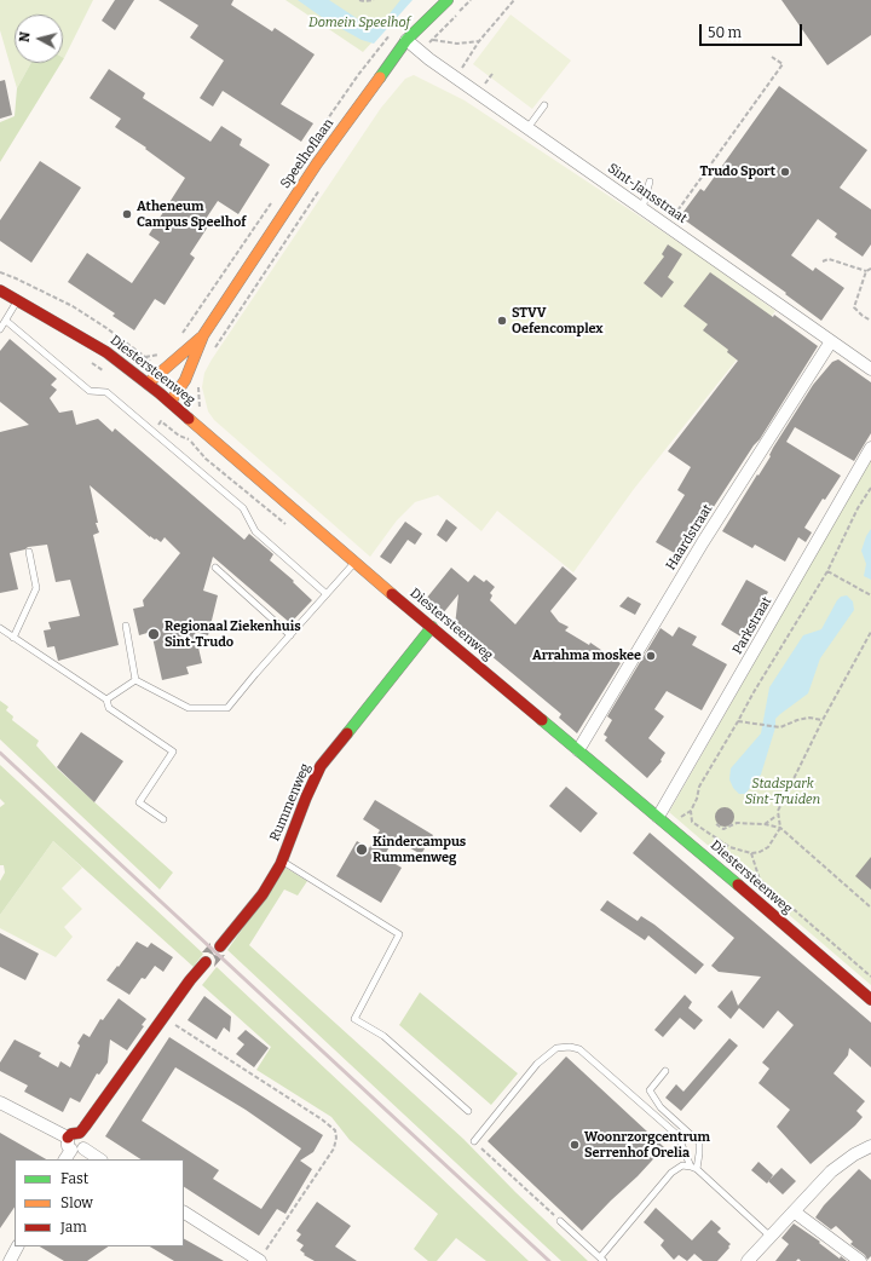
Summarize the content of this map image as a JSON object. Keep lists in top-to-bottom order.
{
  "streets": {
    "street": [
      "Speelhoflaan",
      "Sint-Jansstraat",
      "Diestersteenweg",
      "Haardstraat",
      "Parkstraat",
      "Rummenweg"
    ]
  },
  "crossings": [
    ["Speelhoflaan", "Sint-Jansstraat"],
    ["Speelhoflaan", "Diestersteenweg"],
    ["Sint-Jansstraat", "Haardstraat"],
    ["Diestersteenweg", "Haardstraat"],
    ["Diestersteenweg", "Parkstraat"],
    ["Diestersteenweg", "Rummenweg"]
  ],
  "parks": ["Domein Speelhof", "Stadspark Sint-Truiden"],
  "places": [
    "Trudo Sport",
    "Atheneum Campus Speelhof",
    "STVV Oefencomplex",
    "Regionaal Ziekenhuis Sint-Trudo",
    "Arrahma moskee",
    "Kindercampus Rummenweg",
    "Woonrzorgcentrum Serrenhof Orelia"
  ],
  "legend": ["Fast", "Slow", "Jam"],
  "scale_bar": "50 m",
  "north": "left"
}
